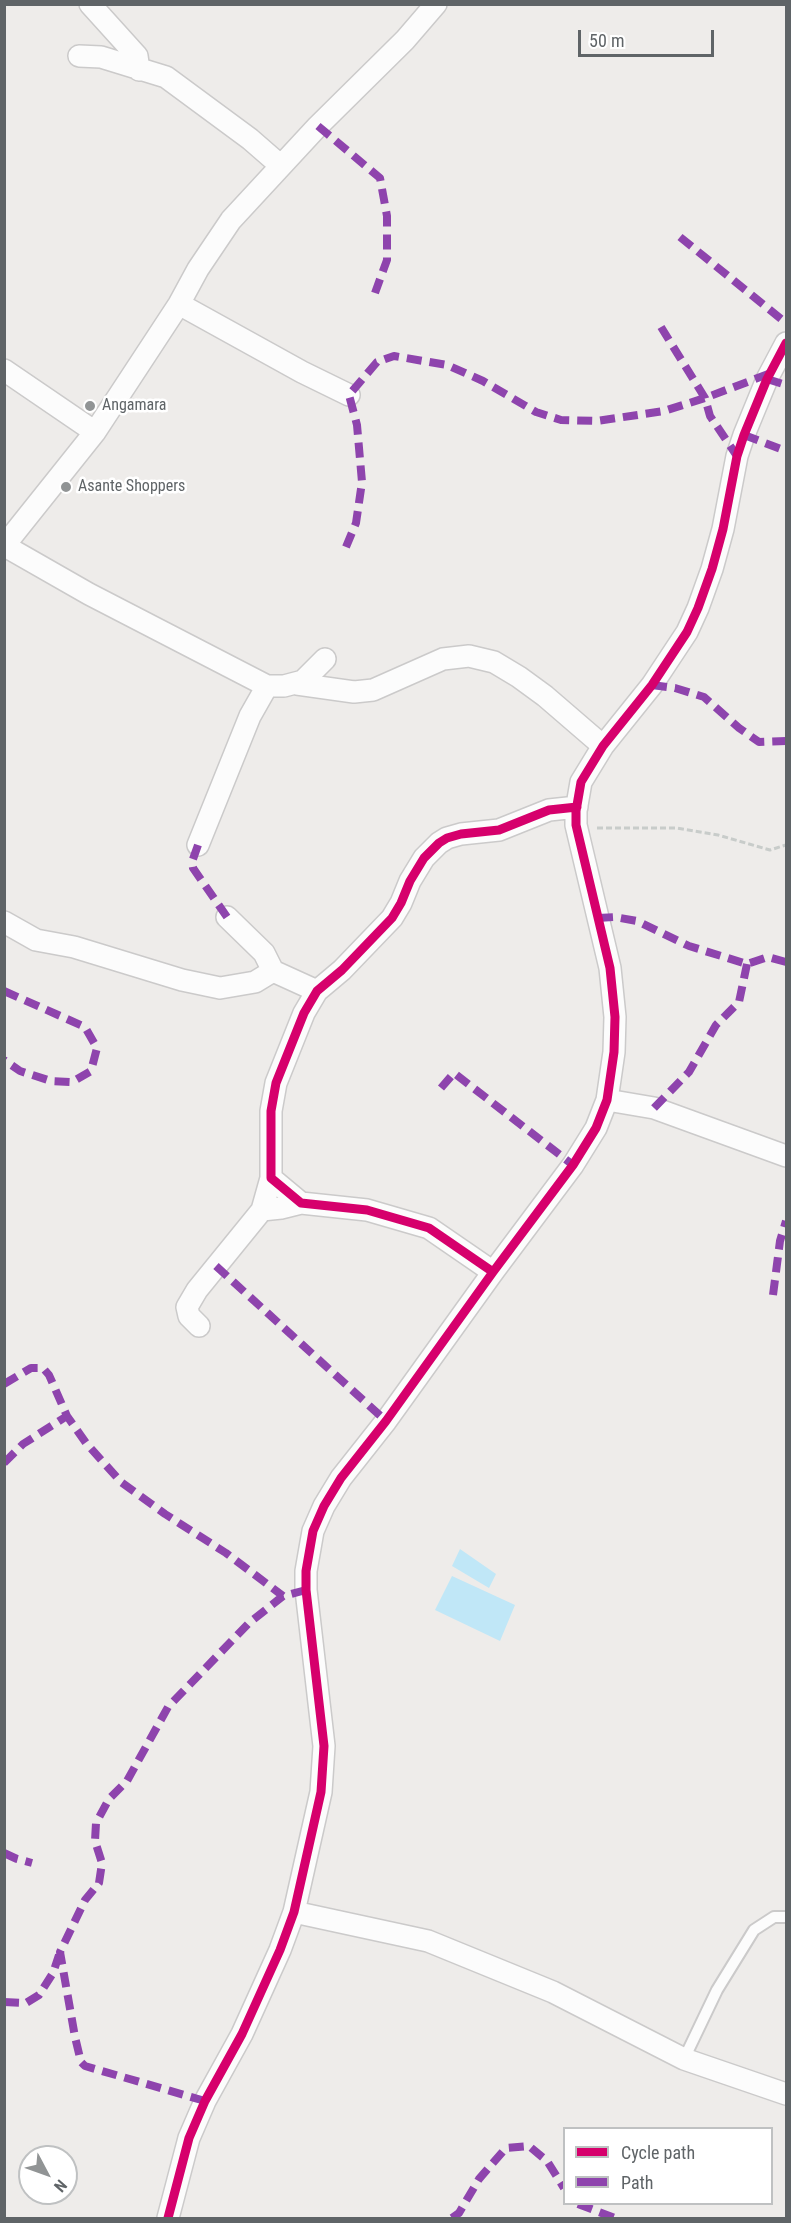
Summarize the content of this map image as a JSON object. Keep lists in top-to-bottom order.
{
  "places": ["Angamara", "Asante Shoppers"],
  "legend": ["Cycle path", "Path"],
  "scale_bar": "50 m",
  "north": "bottom right"
}
